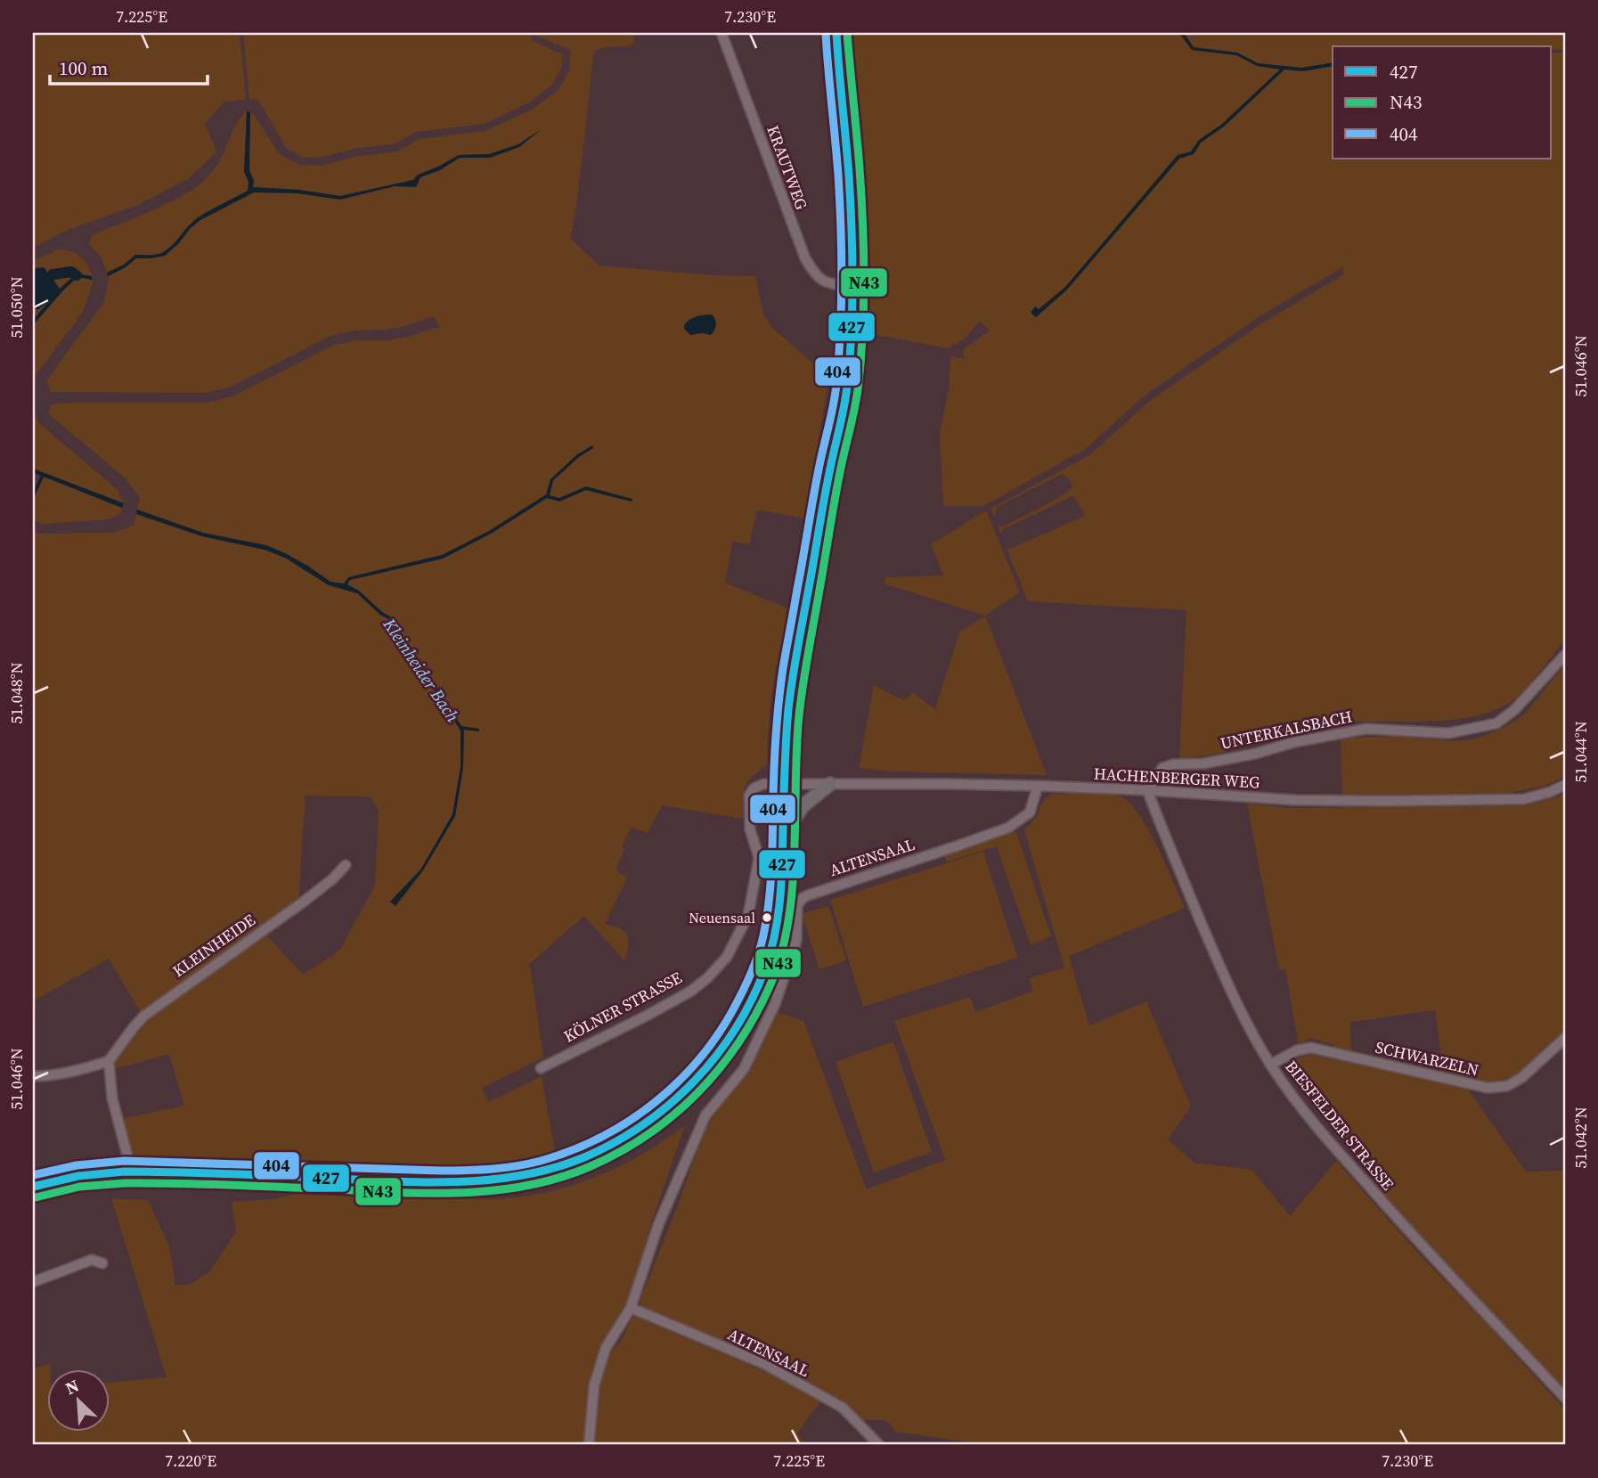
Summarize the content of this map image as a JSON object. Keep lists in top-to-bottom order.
{
  "streets": {
    "street": [
      "KRAUTWEG",
      "UNTERKALSBACH",
      "HACHENBERGER WEG",
      "ALTENSAAL",
      "KLEINHEIDE",
      "KÖLNER STRASSE",
      "SCHWARZELN",
      "BIESFELDER STRASSE"
    ]
  },
  "crossings": [
    ["UNTERKALSBACH", "HACHENBERGER WEG"],
    ["UNTERKALSBACH", "BIESFELDER STRASSE"],
    ["HACHENBERGER WEG", "ALTENSAAL"],
    ["HACHENBERGER WEG", "KÖLNER STRASSE"],
    ["HACHENBERGER WEG", "BIESFELDER STRASSE"],
    ["SCHWARZELN", "BIESFELDER STRASSE"]
  ],
  "water": ["Kleinheider Bach"],
  "places": ["Neuensaal"],
  "lines": ["transit line 427", "transit line N43", "transit line 404"],
  "legend": ["427", "N43", "404"],
  "scale_bar": "100 m",
  "north": "top left",
  "coordinates": [
    "7.225°E",
    "7.230°E",
    "51.050°N",
    "51.046°N",
    "51.048°N",
    "51.044°N",
    "51.042°N",
    "7.220°E"
  ]
}
